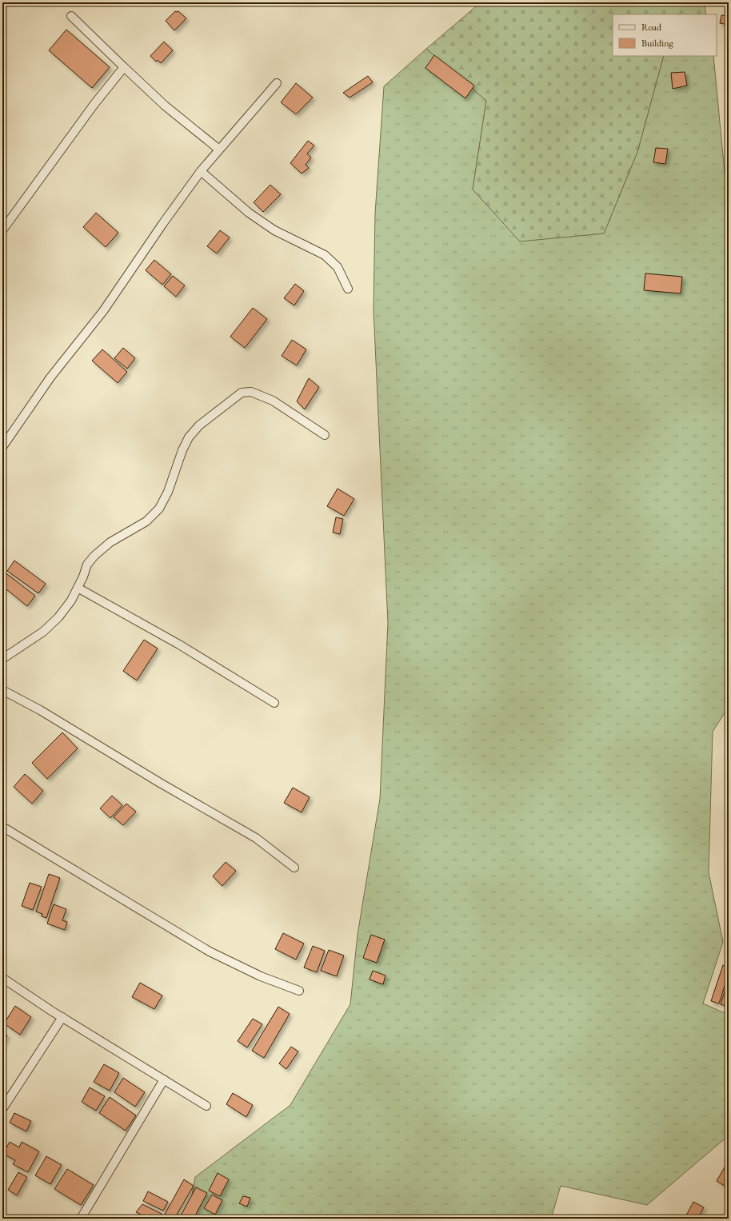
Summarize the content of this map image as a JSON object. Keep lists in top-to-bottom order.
{
  "legend": ["Road", "Building"]
}
